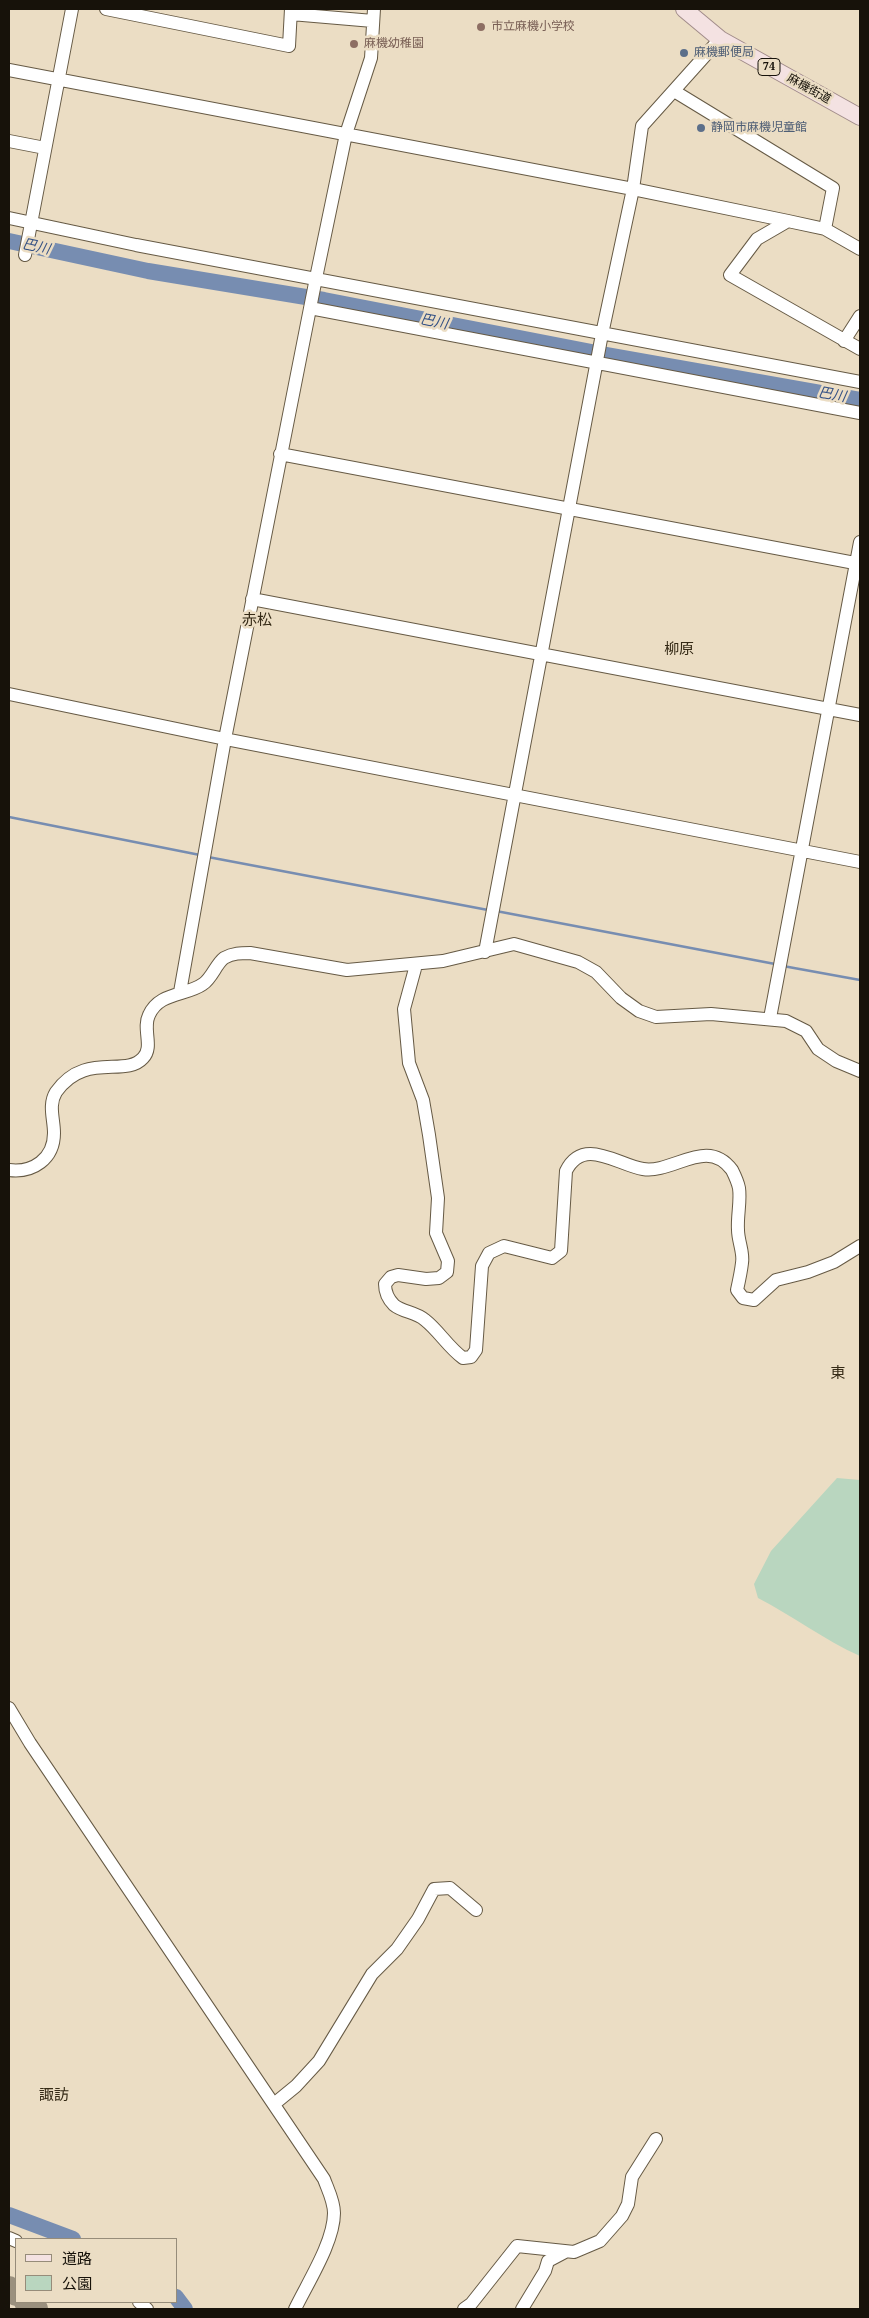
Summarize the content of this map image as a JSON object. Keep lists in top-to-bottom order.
{
  "streets": {
    "main road": ["74", "麻機街道"]
  },
  "districts": [
    "赤松",
    "柳原",
    "東",
    "諏訪"
  ],
  "water": ["巴川"],
  "places": [
    "市立麻機小学校",
    "麻機幼稚園",
    "麻機郵便局",
    "静岡市麻機児童館"
  ],
  "legend": ["道路", "公園"]
}
